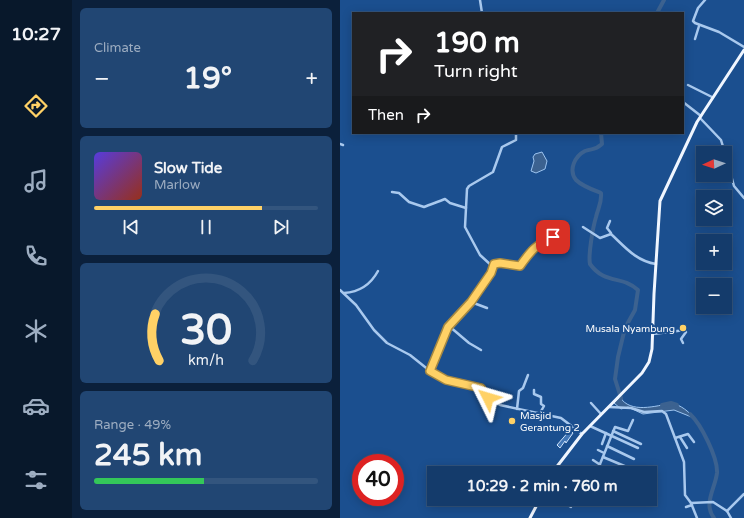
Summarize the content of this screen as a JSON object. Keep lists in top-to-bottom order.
{
  "places": ["Musala Nyambung", "Masjid Gerantung 2"],
  "north": "left",
  "page": {
    "tabs": "10:27",
    "tile": [
      "Climate",
      ["Range · 49%", "245 km"]
    ],
    "turn": ["190 m", "Turn right"],
    "heat": ["−", "19°", "+"],
    "then": "Then",
    "map_buttons": ["+", "−"],
    "song": ["Slow Tide", "Marlow"],
    "limit": "40",
    "trip": "10:29 · 2 min · 760 m",
    "gauge": ["30", "km/h"]
  }
}
